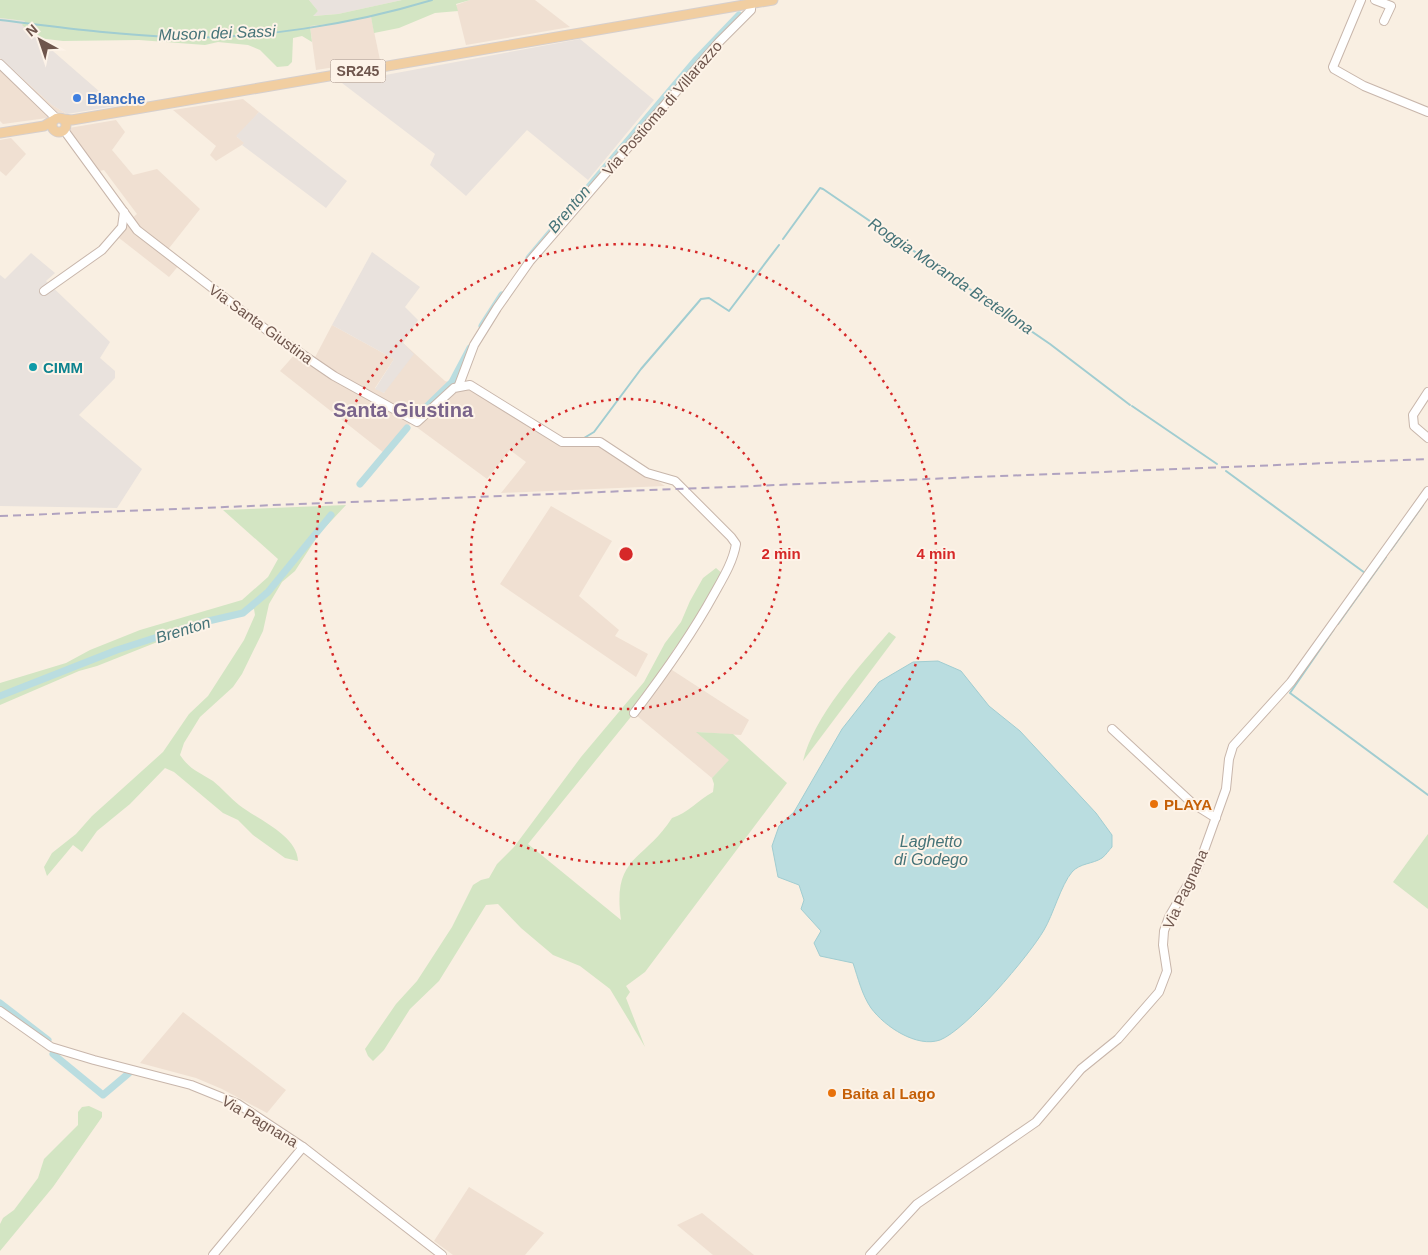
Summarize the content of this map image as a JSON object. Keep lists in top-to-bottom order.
{
  "streets": {
    "main road": ["SR245"],
    "street": ["Via Postioma di Villarazzo", "Via Santa Giustina", "Via Pagnana"]
  },
  "crossings": [
    ["SR245", "Via Postioma di Villarazzo"],
    ["SR245", "Via Santa Giustina"],
    ["Via Postioma di Villarazzo", "Via Santa Giustina"]
  ],
  "districts": ["Santa Giustina"],
  "water": [
    "Muson dei Sassi",
    "Brenton",
    "Roggia Moranda Bretellona",
    "Laghetto di Godego"
  ],
  "places": [
    "Blanche",
    "CIMM",
    "PLAYA",
    "Baita al Lago"
  ],
  "north": "top left",
  "rings": ["2 min", "4 min"]
}
